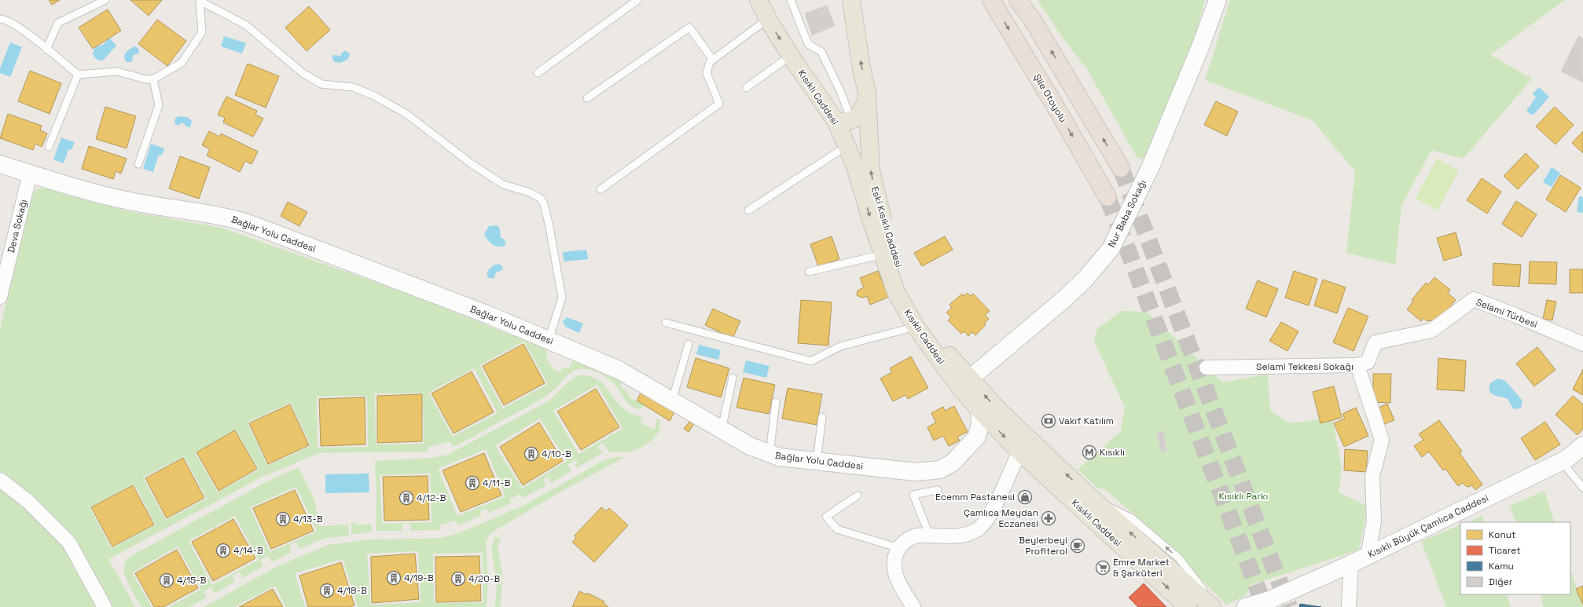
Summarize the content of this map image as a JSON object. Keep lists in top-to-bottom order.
{
  "streets": {
    "highway": ["Şile Otoyolu"],
    "main road": ["Kısıklı Caddesi", "Eski Kısıklı Caddesi"],
    "street": [
      "Nur Baba Sokağı",
      "Deva Sokağı",
      "Bağlar Yolu Caddesi",
      "Selami Türbesi",
      "Selami Tekkesi Sokağı",
      "Kısıklı Büyük Çamlıca Caddesi"
    ]
  },
  "crossings": [
    ["Kısıklı Caddesi", "Nur Baba Sokağı"],
    ["Kısıklı Caddesi", "Eski Kısıklı Caddesi"],
    ["Kısıklı Caddesi", "Bağlar Yolu Caddesi"],
    ["Nur Baba Sokağı", "Eski Kısıklı Caddesi"],
    ["Deva Sokağı", "Bağlar Yolu Caddesi"],
    ["Selami Türbesi", "Selami Tekkesi Sokağı"],
    ["Selami Tekkesi Sokağı", "Kısıklı Büyük Çamlıca Caddesi"]
  ],
  "one_way": ["Eski Kısıklı Caddesi"],
  "parks": ["Kısıklı Parkı"],
  "places": {
    "bank": ["Vakıf Katılım"],
    "metro station": ["Kısıklı"],
    "building": [
      "4/10-B",
      "4/11-B",
      "4/12-B",
      "4/13-B",
      "4/14-B",
      "4/19-B",
      "4/20-B",
      "4/15-B",
      "4/18-B"
    ],
    "shop": ["Ecemm Pastanesi"],
    "pharmacy": ["Çamlıca Meydan Eczanesi"],
    "cafe": ["Beylerbeyi Profiterol"],
    "supermarket": ["Emre Market & Şarküteri"]
  },
  "legend": [
    "Konut",
    "Ticaret",
    "Kamu",
    "Diğer"
  ]
}
